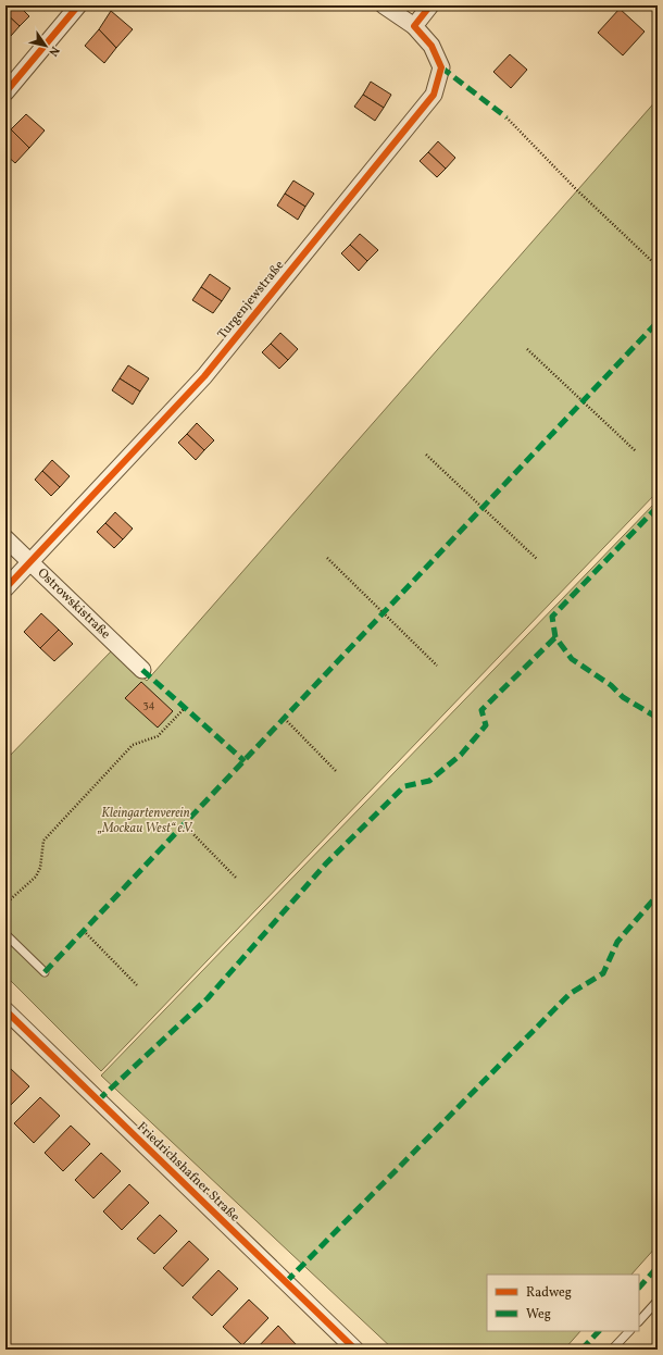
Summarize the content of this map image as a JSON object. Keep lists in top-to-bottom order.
{
  "streets": {
    "street": ["Turgenjewstraße", "Ostrowskistraße", "Friedrichshafner Straße"]
  },
  "crossings": [
    ["Turgenjewstraße", "Ostrowskistraße"]
  ],
  "parks": ["Kleingartenverein „Mockau West“ e.V."],
  "house_numbers": ["34"],
  "legend": ["Radweg", "Weg"],
  "north": "bottom right"
}
